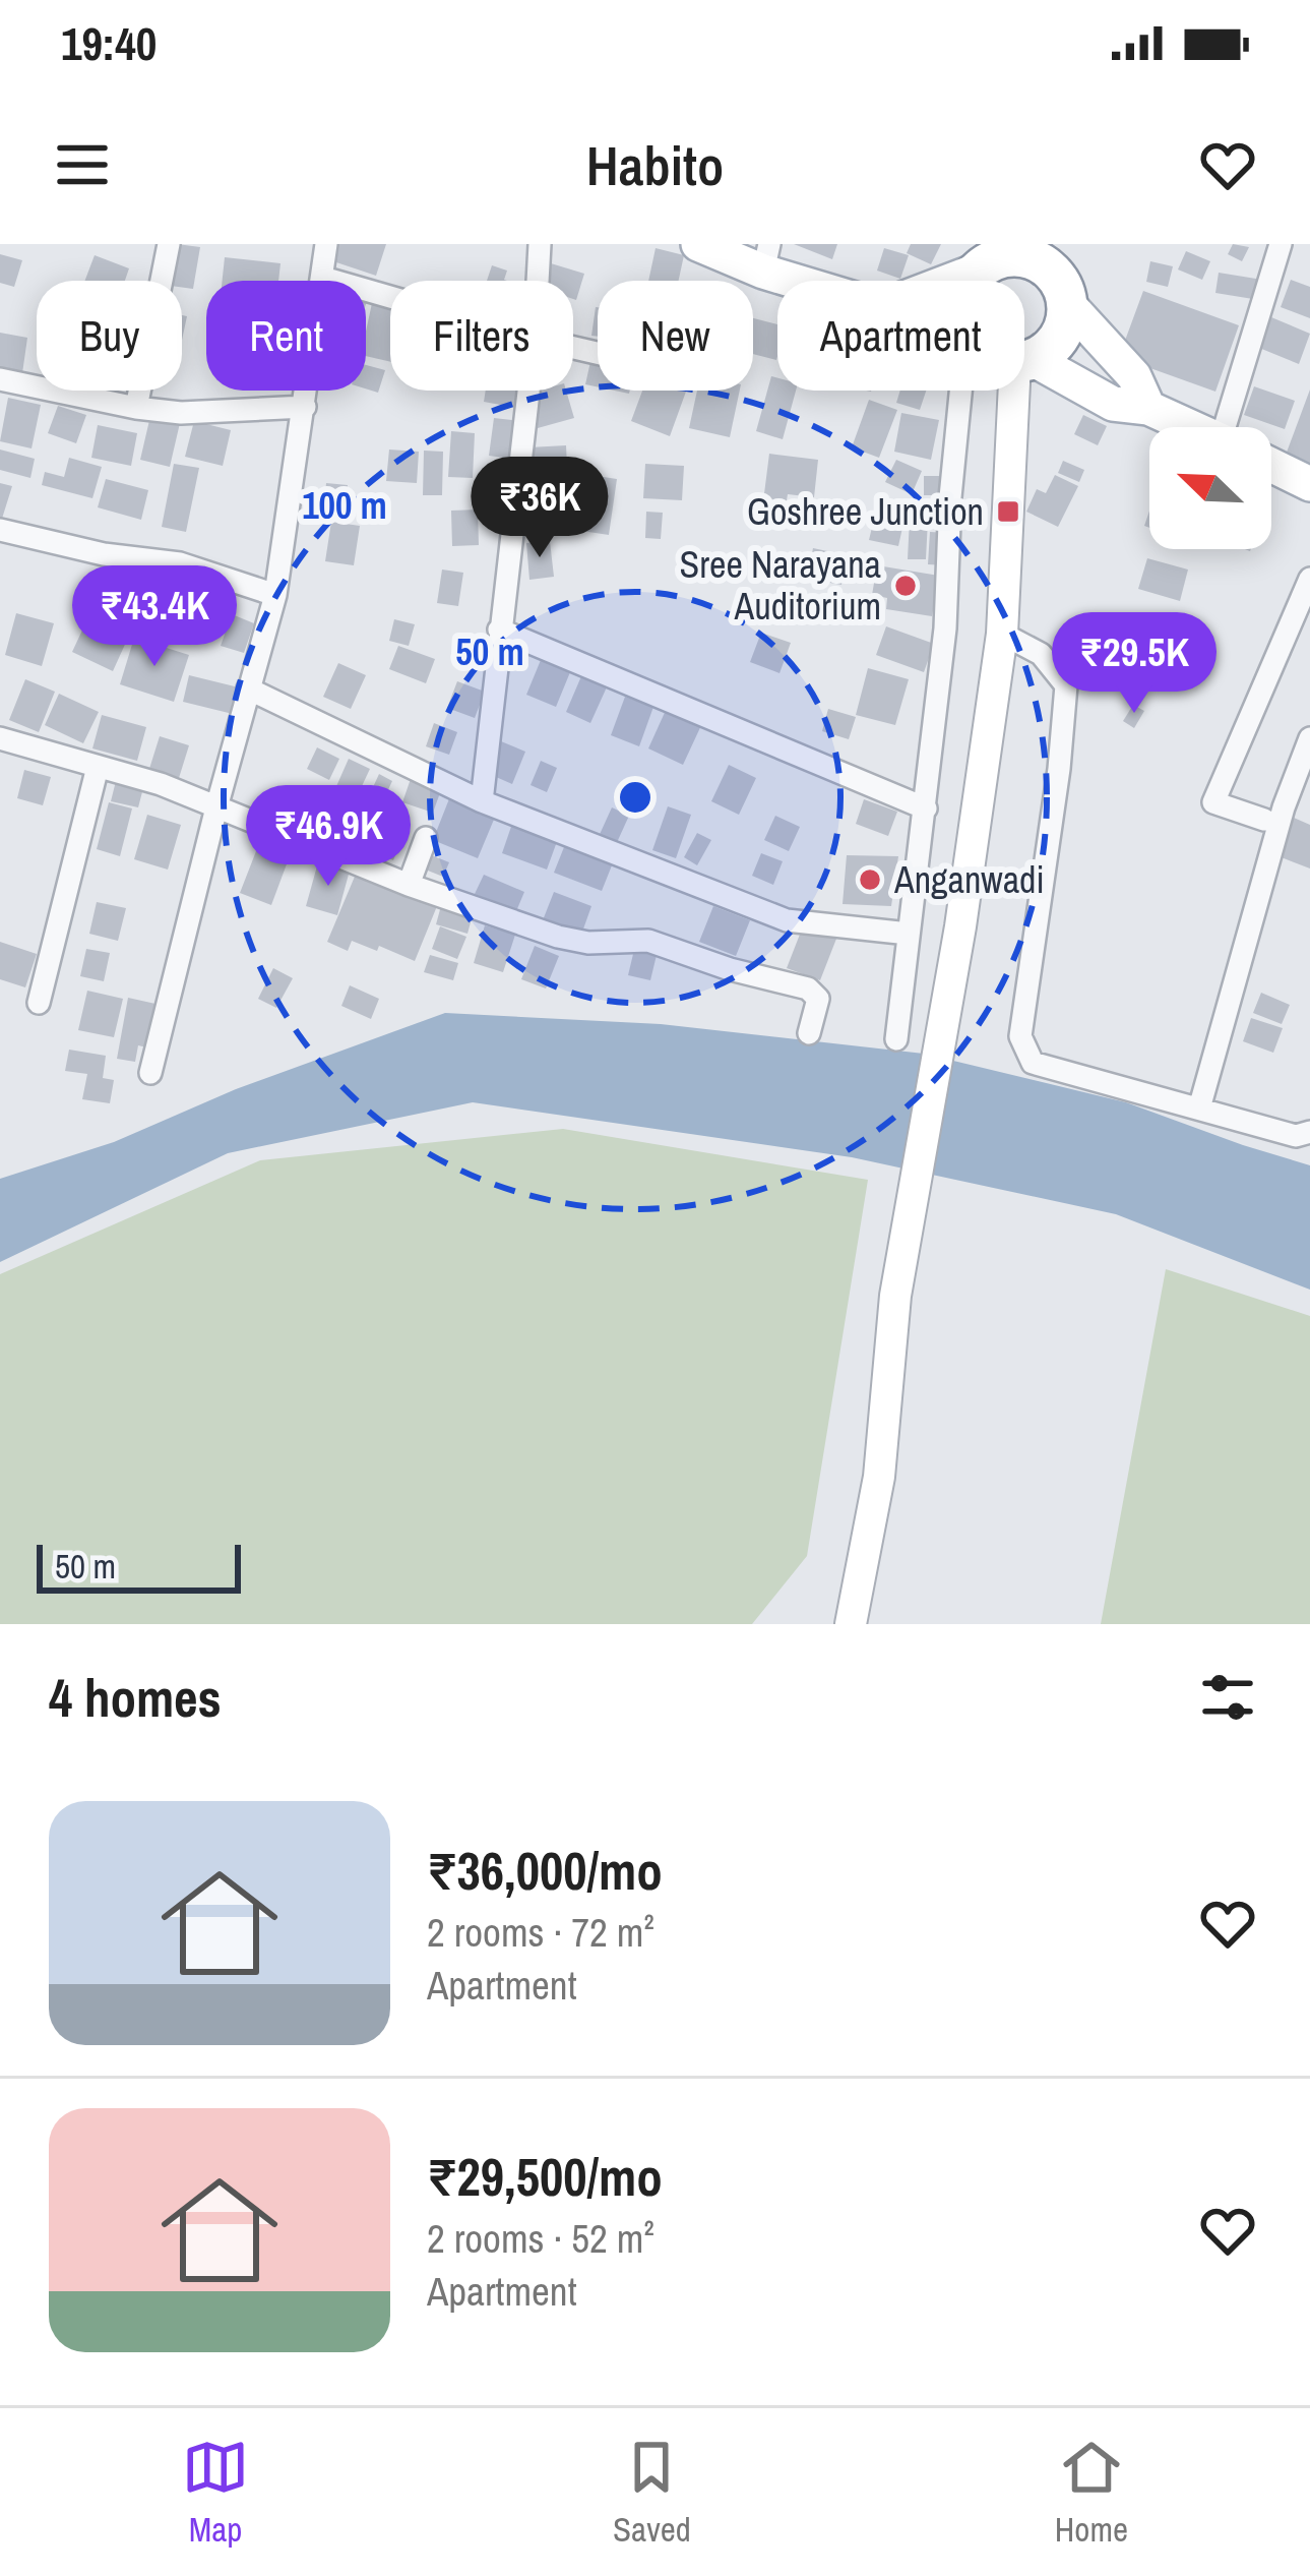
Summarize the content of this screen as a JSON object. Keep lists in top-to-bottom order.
{
  "places": {
    "transit": ["Goshree Junction"],
    "other": ["Sree Narayana Auditorium", "Anganwadi"]
  },
  "scale_bar": "50 m",
  "north": "top left",
  "page": {
    "status": "19:40",
    "header": "Habito",
    "chip": [
      "Buy",
      "Rent",
      "Filters",
      "New",
      "Apartment"
    ],
    "price": [
      "₹36K",
      "₹43.4K",
      "₹29.5K",
      "₹46.9K"
    ],
    "scale": "50 m",
    "heading": "4 homes",
    "list": [
      {
        "name": "₹36,000/mo",
        "note": "2 rooms · 72 m² · Apartment"
      },
      {
        "name": "₹29,500/mo",
        "note": "2 rooms · 52 m² · Apartment"
      }
    ],
    "tabs": ["Map", "Saved", "Home"]
  },
  "rings": ["100 m", "50 m"]
}
